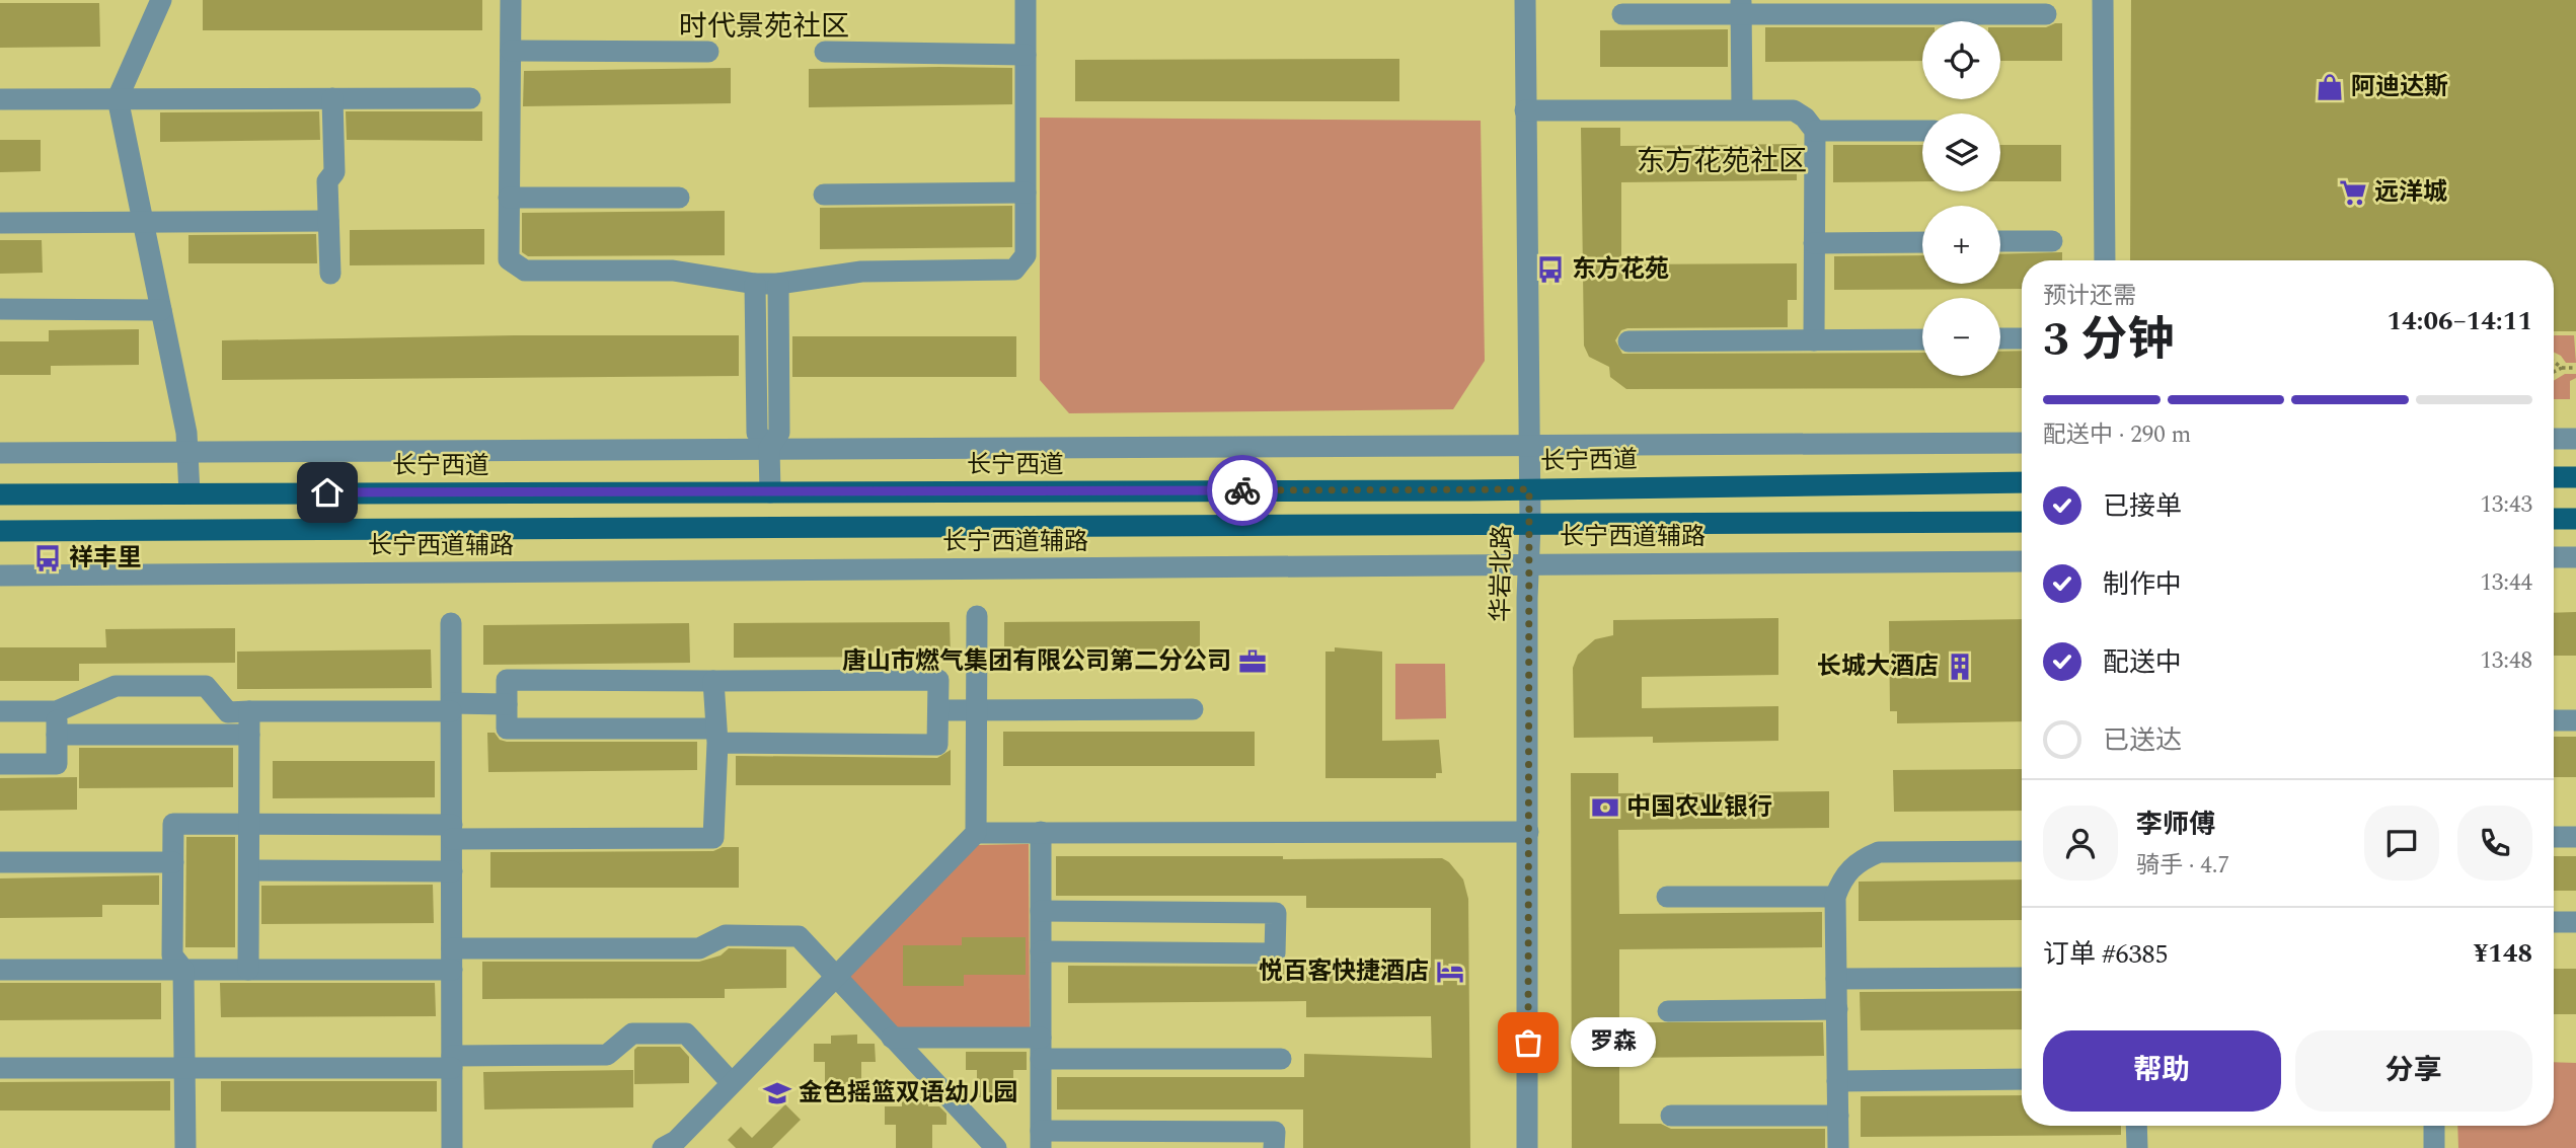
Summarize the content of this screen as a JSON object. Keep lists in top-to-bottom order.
{
  "streets": {
    "main road": ["长宁西道"],
    "street": ["长宁西道辅路", "华岩北路"]
  },
  "crossings": [
    ["长宁西道", "华岩北路"],
    ["长宁西道辅路", "华岩北路"]
  ],
  "districts": ["时代景苑社区", "东方花苑社区"],
  "places": {
    "shop": ["阿迪达斯"],
    "supermarket": ["远洋城"],
    "bus stop": ["东方花苑", "祥丰里"],
    "office": ["唐山市燃气集团有限公司第二分公司"],
    "building": ["长城大酒店"],
    "bank": ["中国农业银行"],
    "hotel": ["悦百客快捷酒店"],
    "other": ["罗森"],
    "school or university": ["金色摇篮双语幼儿园"]
  },
  "page": {
    "map_buttons": ["+", "−"],
    "heading": ["3 分钟", "预计还需", "14:06–14:11"],
    "panel": [
      "李师傅",
      "骑手 · 4.7",
      "订单 #6385",
      "¥148"
    ],
    "bar": "配送中 · 290 m",
    "list": [
      ["已接单", "13:43"],
      ["制作中", "13:44"],
      ["配送中", "13:48"],
      "已送达"
    ],
    "buttons": ["帮助", "分享"],
    "bubble": "罗森"
  }
}
